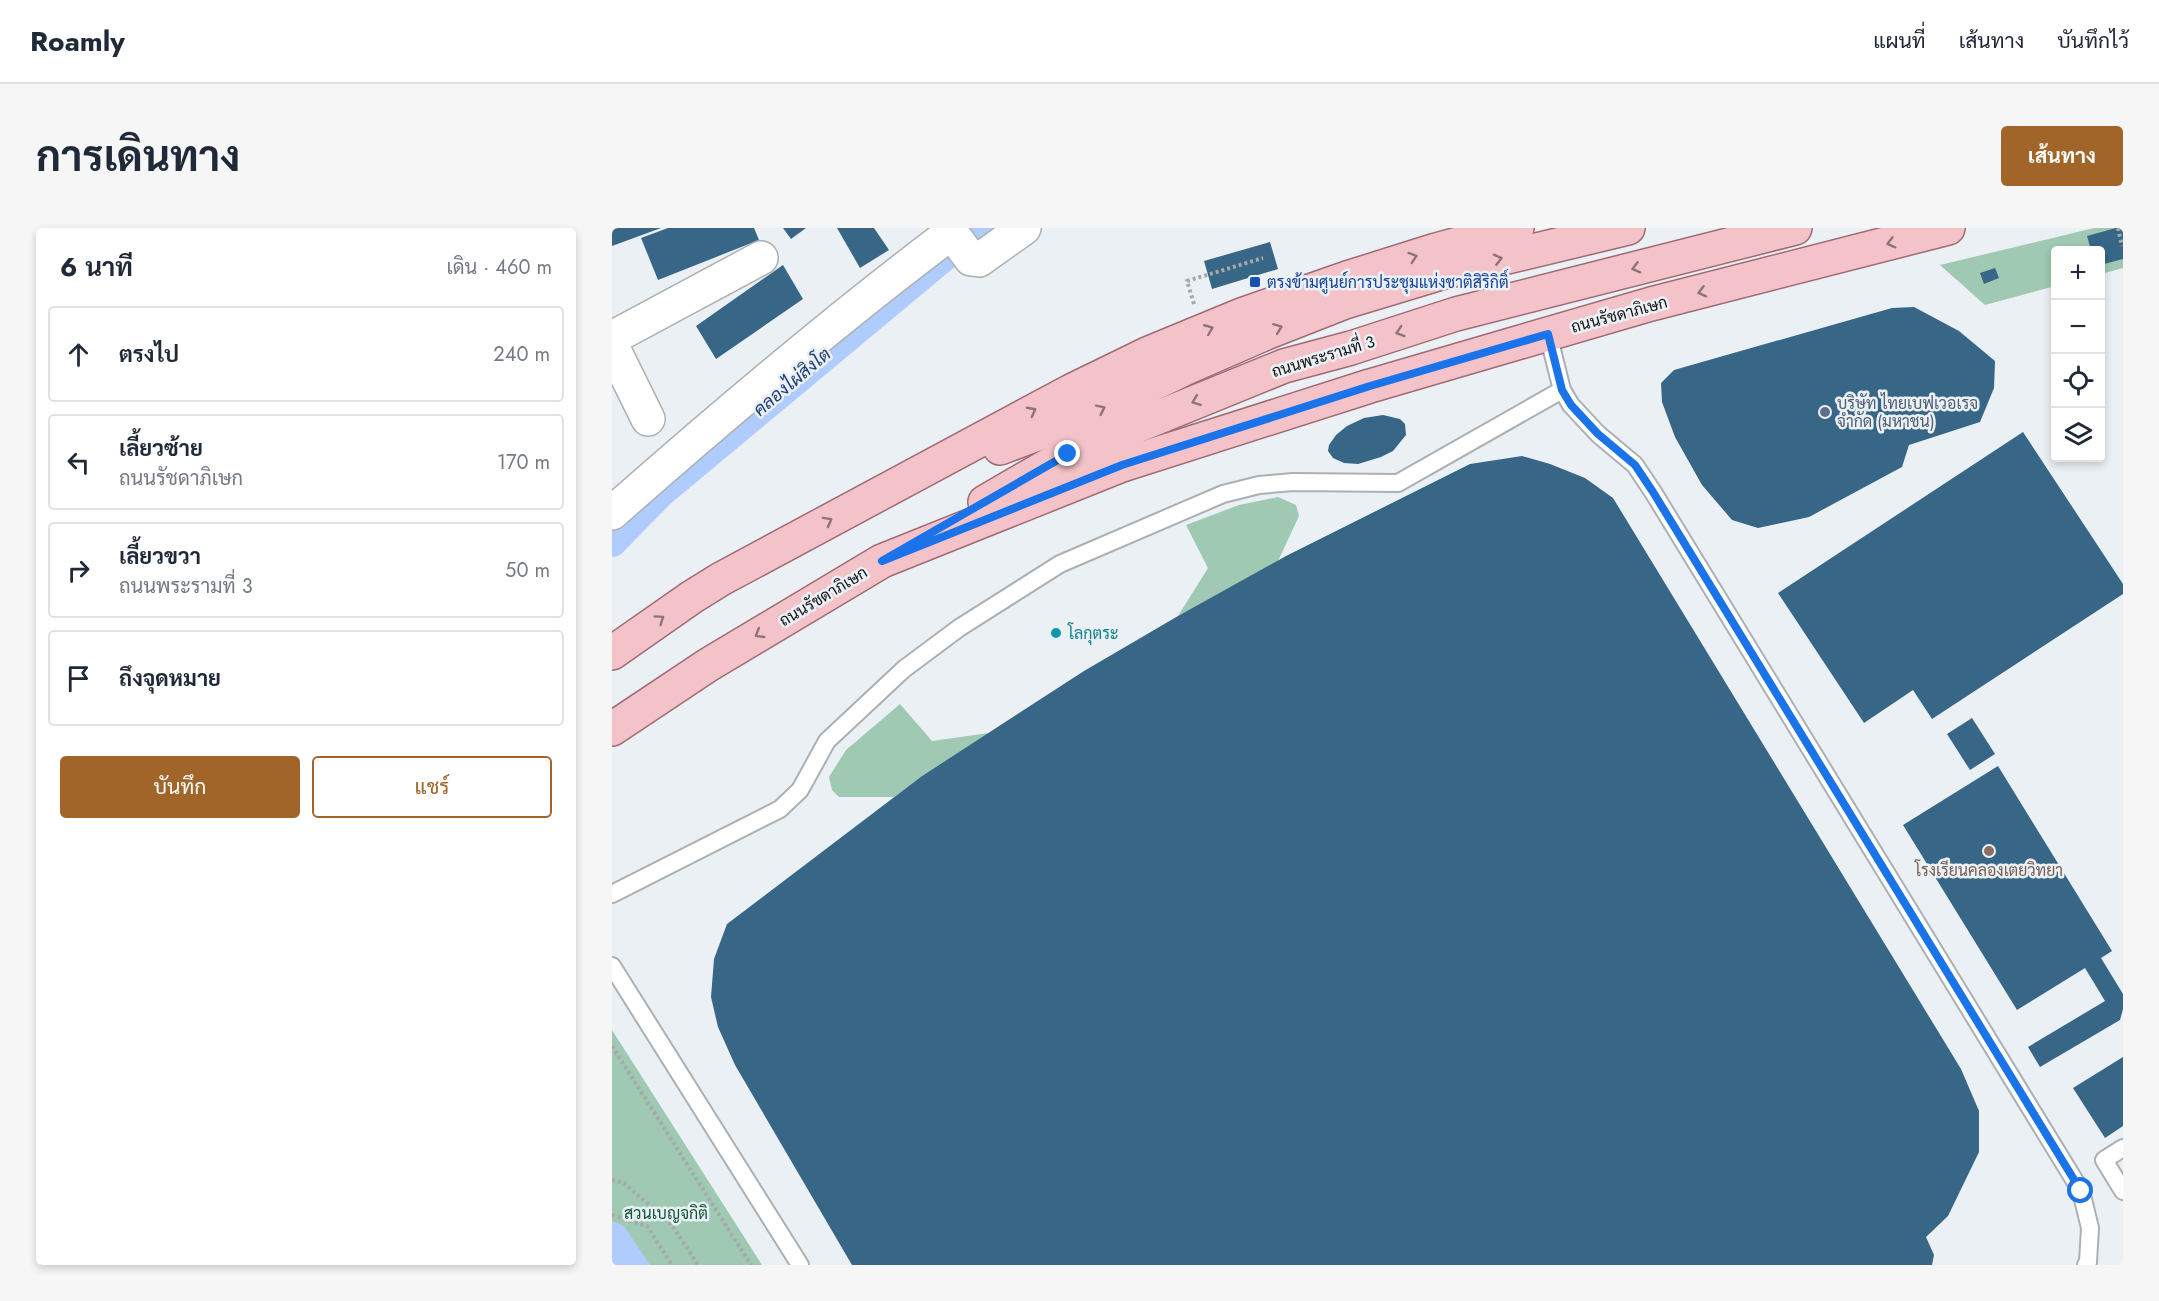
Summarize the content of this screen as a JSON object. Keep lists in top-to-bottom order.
{
  "streets": {
    "main road": ["ถนนรัชดาภิเษก", "ถนนพระรามที่ 3"]
  },
  "crossings": [
    ["ถนนรัชดาภิเษก", "ถนนพระรามที่ 3"]
  ],
  "water": ["คลองไผ่สิงโต"],
  "parks": ["สวนเบญจกิติ"],
  "places": {
    "transit": ["ตรงข้ามศูนย์การประชุมแห่งชาติสิริกิติ์"],
    "other": ["บริษัท ไทยเบฟเวอเรจ จำกัด (มหาชน)", "โลกุตระ", "โรงเรียนคลองเตยวิทยา"]
  },
  "page": {
    "header": "Roamly",
    "nav": ["แผนที่", "เส้นทาง", "บันทึกไว้"],
    "title": "การเดินทาง",
    "buttons": [
      "เส้นทาง",
      ["บันทึก", "แชร์"]
    ],
    "heading": ["6 นาที", "เดิน · 460 m"],
    "map_buttons": ["+", "−"],
    "list": [
      ["ตรงไป", "240 m"],
      ["เลี้ยวซ้าย", "ถนนรัชดาภิเษก", "170 m"],
      ["เลี้ยวขวา", "ถนนพระรามที่ 3", "50 m"],
      "ถึงจุดหมาย"
    ]
  }
}
